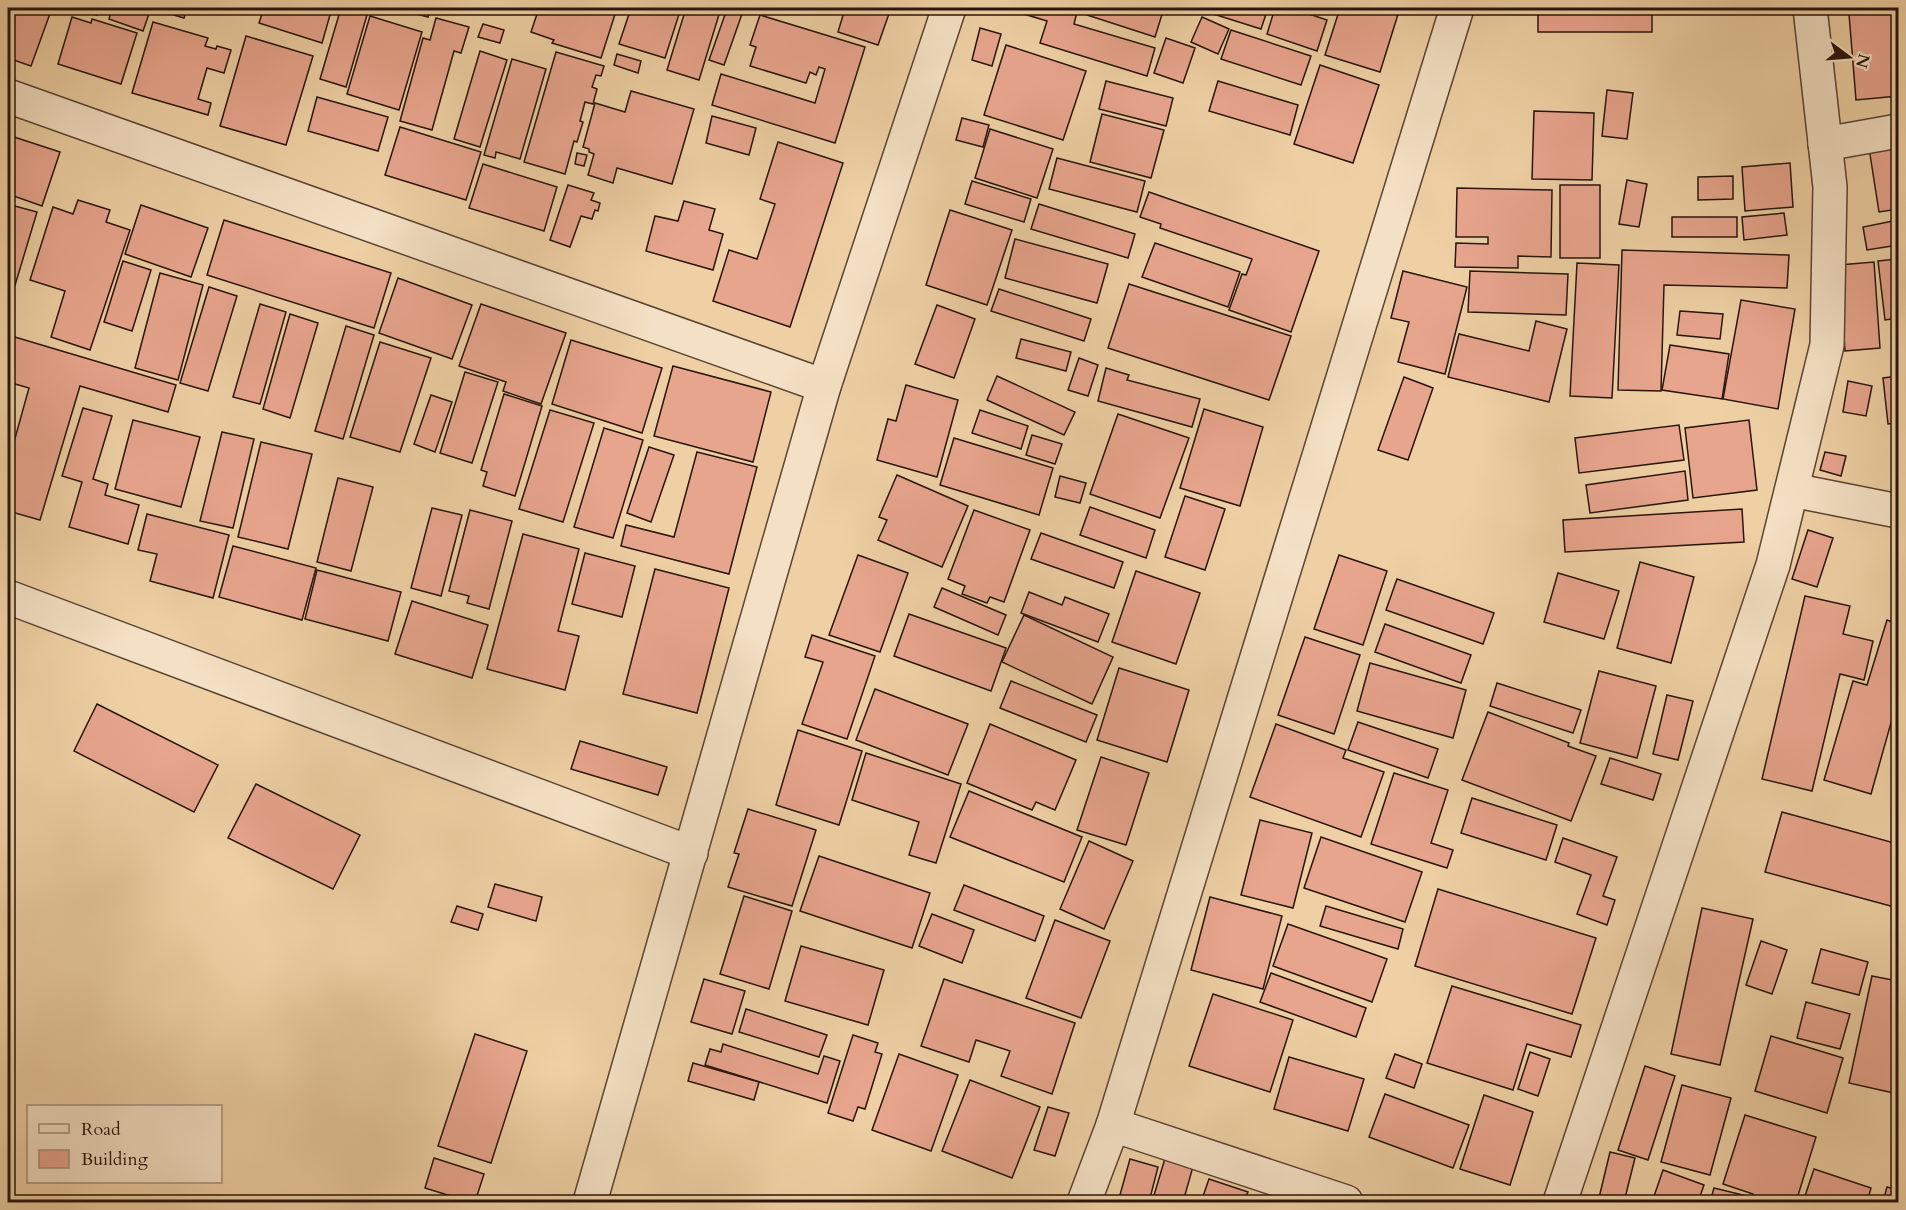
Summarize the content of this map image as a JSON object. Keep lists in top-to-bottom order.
{
  "legend": ["Road", "Building"],
  "north": "right"
}
